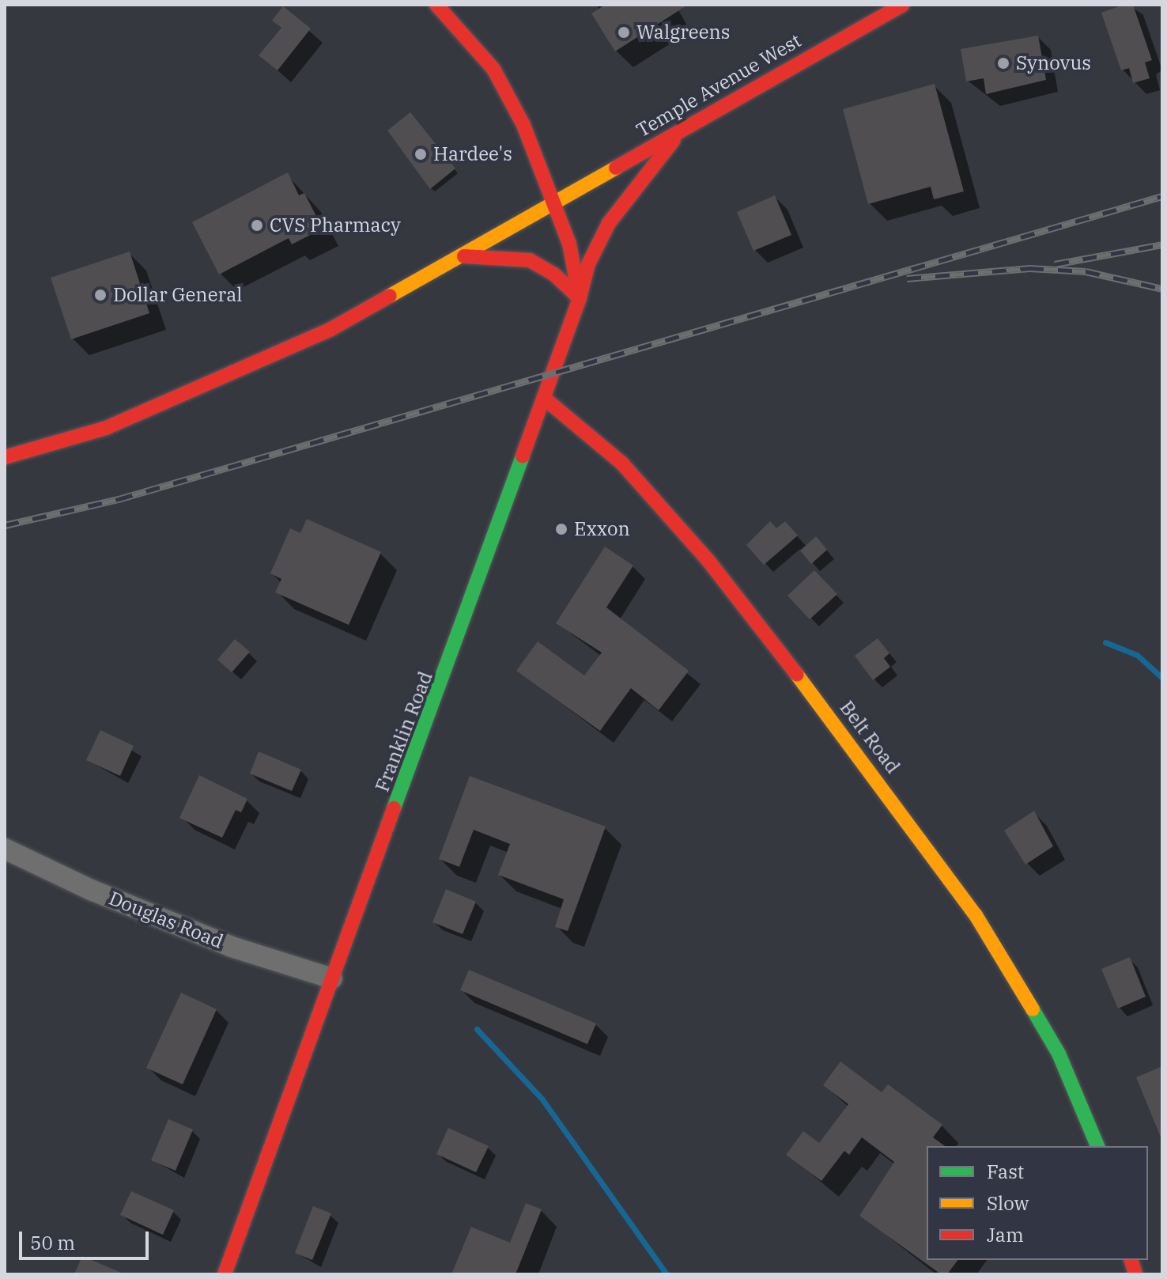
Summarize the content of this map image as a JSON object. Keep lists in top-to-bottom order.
{
  "streets": {
    "main road": ["Temple Avenue West", "Franklin Road", "Belt Road"],
    "street": ["Douglas Road"]
  },
  "crossings": [
    ["Temple Avenue West", "Franklin Road"],
    ["Franklin Road", "Belt Road"],
    ["Franklin Road", "Douglas Road"]
  ],
  "places": [
    "Walgreens",
    "Synovus",
    "Hardee's",
    "CVS Pharmacy",
    "Dollar General",
    "Exxon"
  ],
  "legend": ["Fast", "Slow", "Jam"],
  "scale_bar": "50 m"
}
